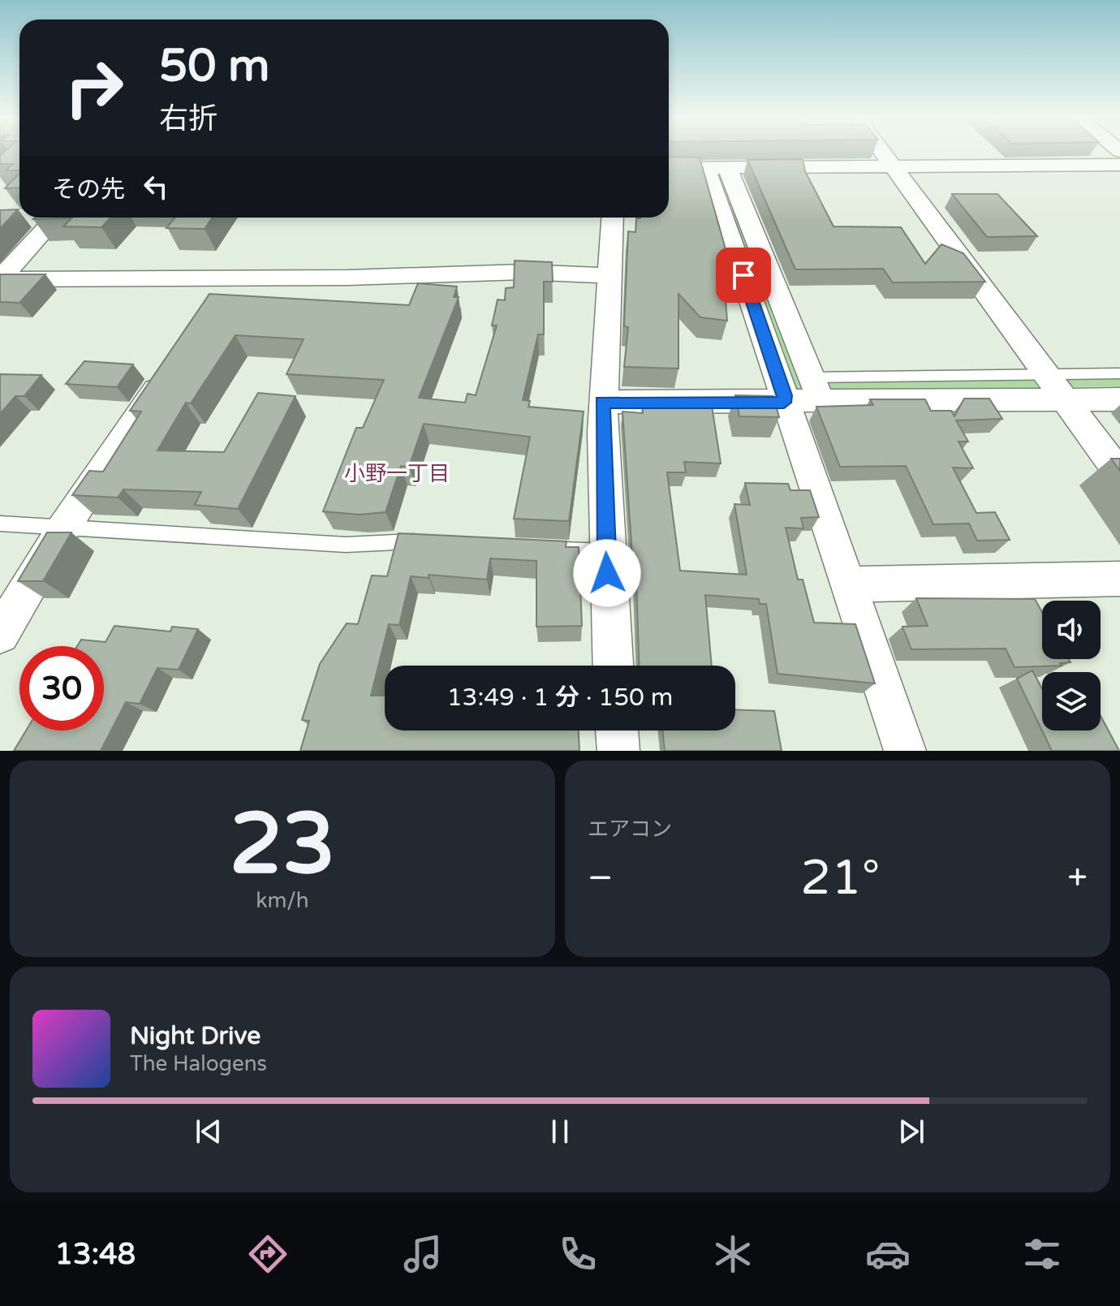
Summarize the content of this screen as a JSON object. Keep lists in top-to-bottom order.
{
  "districts": ["小野一丁目"],
  "page": {
    "turn": ["50 m", "右折"],
    "then": "その先",
    "limit": "30",
    "trip": "13:49 · 1 分 · 150 m",
    "tile": [
      ["23", "km/h"],
      "エアコン"
    ],
    "heat": ["−", "21°", "+"],
    "song": ["Night Drive", "The Halogens"],
    "tabs": "13:48"
  }
}
